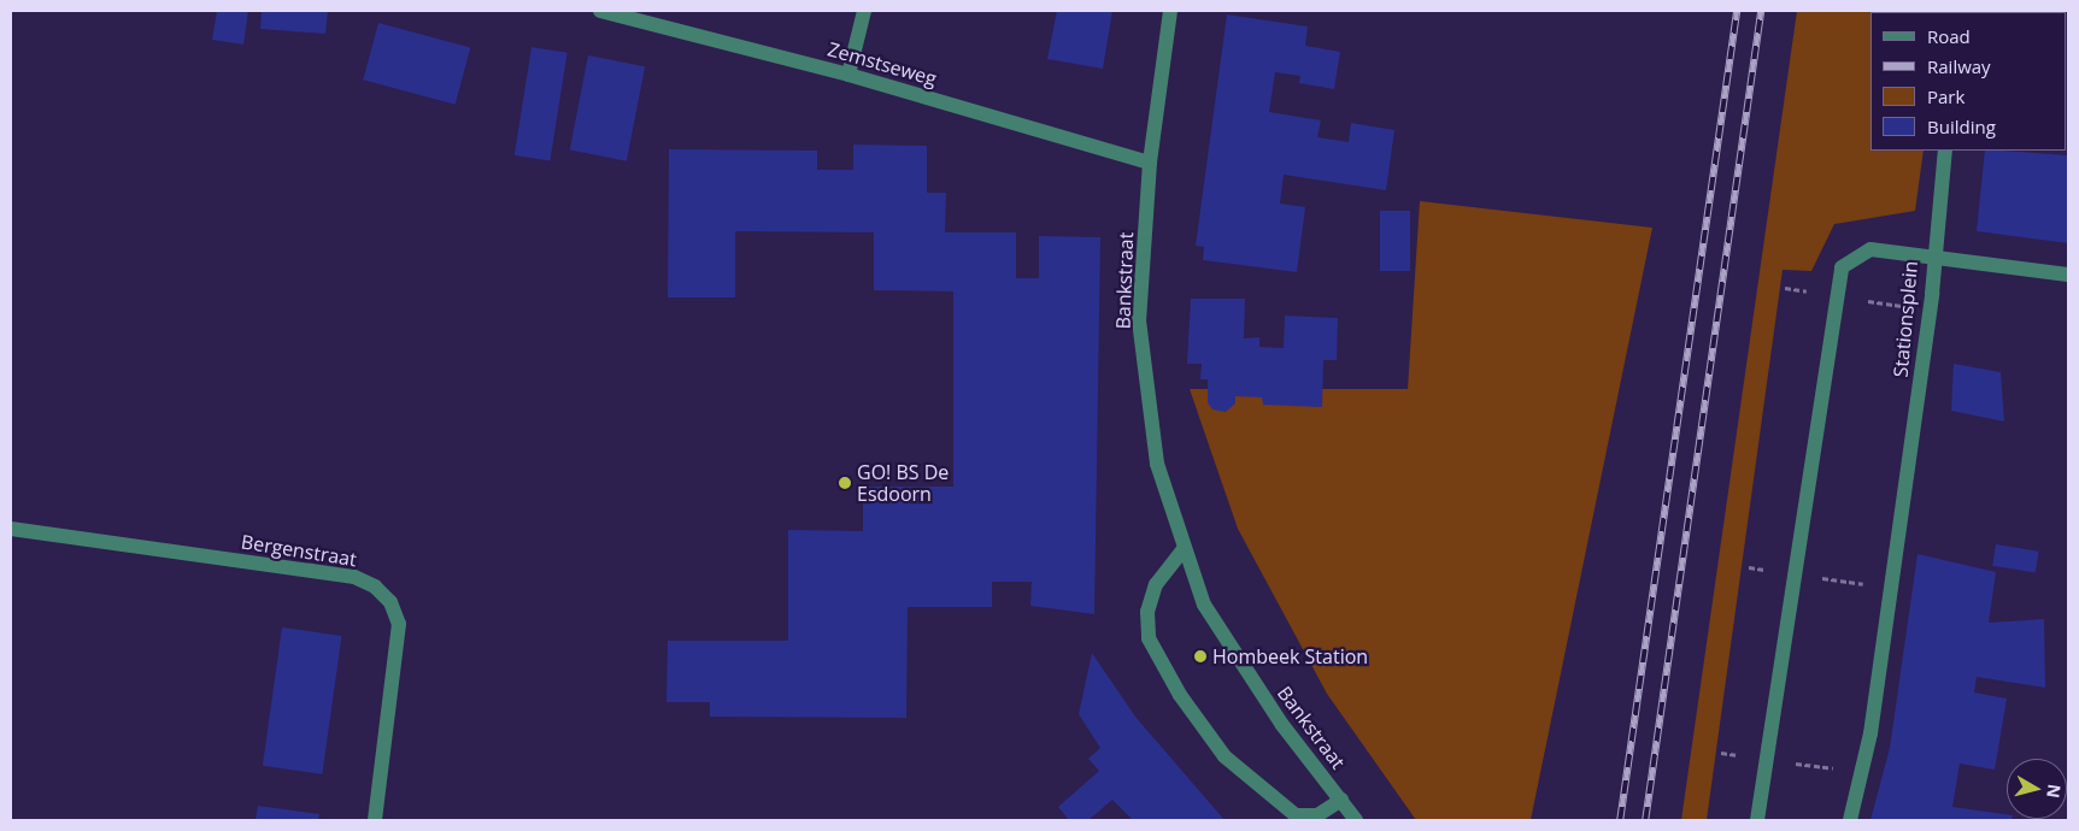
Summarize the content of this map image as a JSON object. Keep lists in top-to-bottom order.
{
  "streets": {
    "street": [
      "Zemstseweg",
      "Bankstraat",
      "Stationsplein",
      "Bergenstraat"
    ]
  },
  "crossings": [
    ["Zemstseweg", "Bankstraat"]
  ],
  "places": ["GO! BS De Esdoorn", "Hombeek Station"],
  "legend": [
    "Road",
    "Railway",
    "Park",
    "Building"
  ],
  "north": "right"
}
